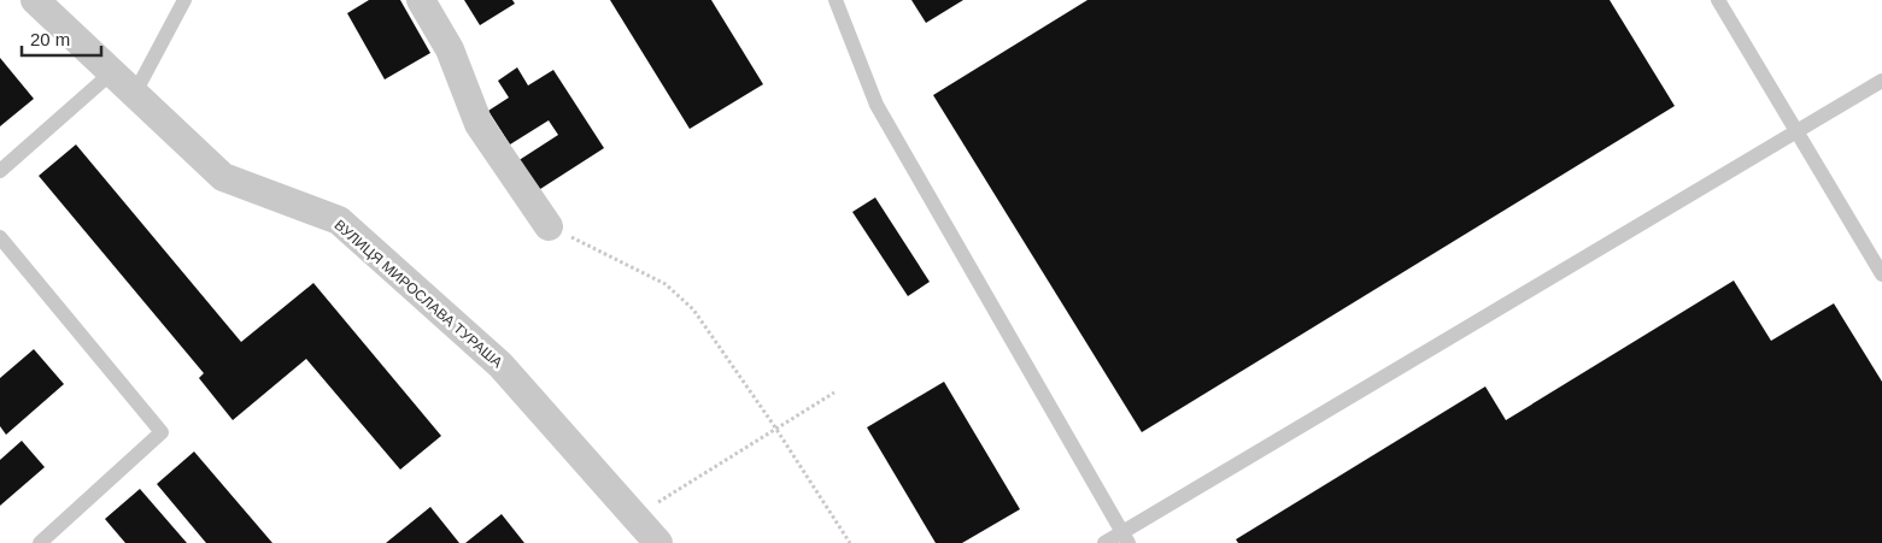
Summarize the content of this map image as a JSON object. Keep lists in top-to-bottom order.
{
  "streets": {
    "street": ["ВУЛИЦЯ МИРОСЛАВА ТУРАША"]
  },
  "scale_bar": "20 m"
}
